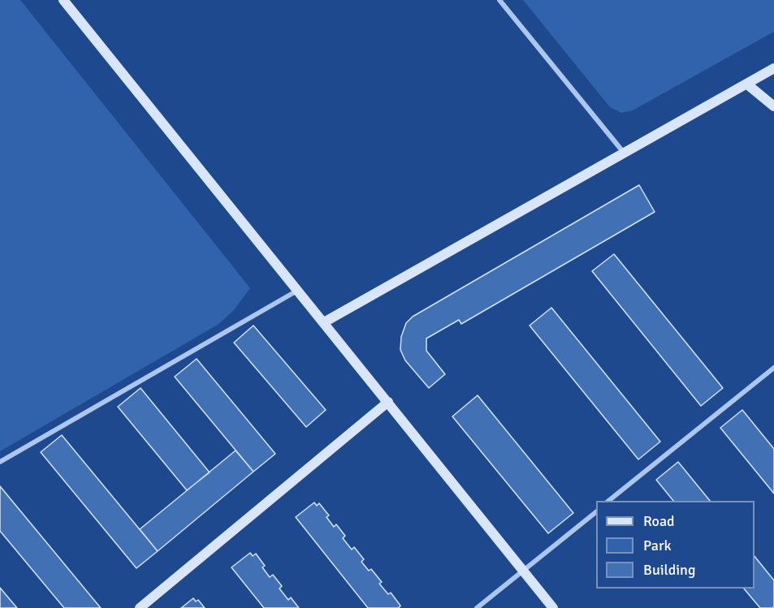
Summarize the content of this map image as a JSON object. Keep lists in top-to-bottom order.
{
  "legend": ["Road", "Park", "Building"]
}
